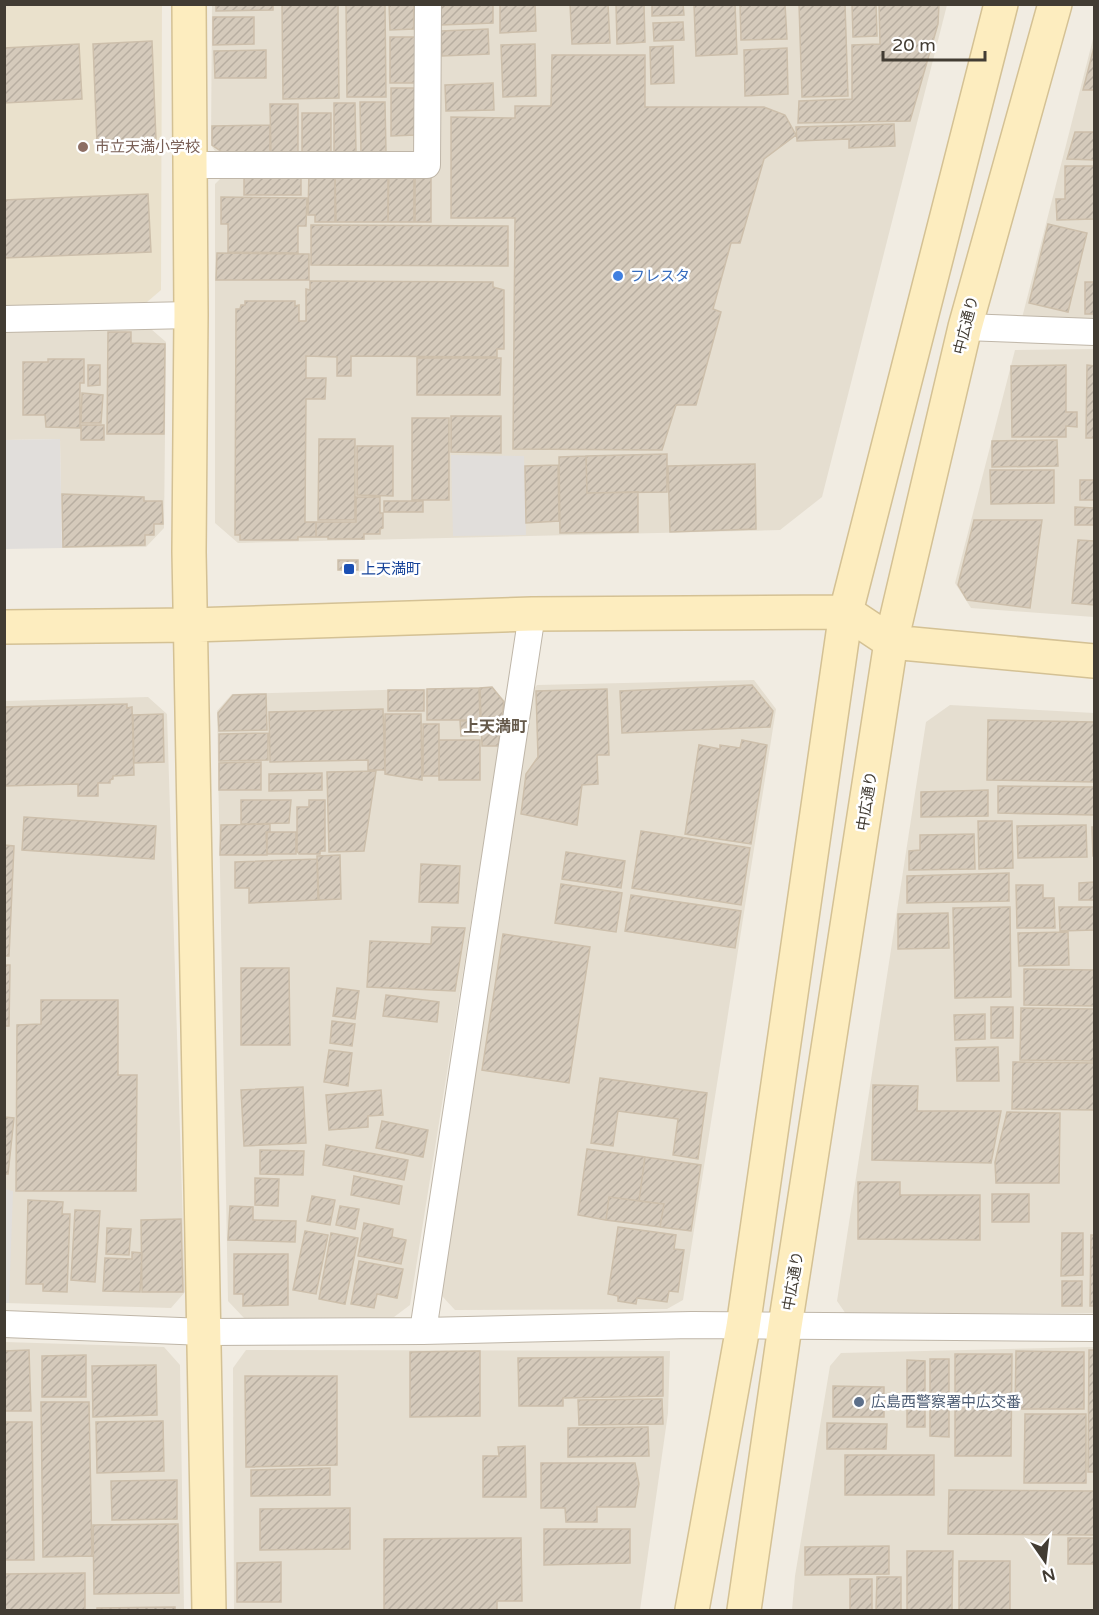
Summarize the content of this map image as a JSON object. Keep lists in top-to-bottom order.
{
  "streets": {
    "street": ["中広通り"]
  },
  "districts": ["上天満町"],
  "places": {
    "other": ["市立天満小学校", "フレスタ", "広島西警察署中広交番"],
    "transit": ["上天満町"]
  },
  "scale_bar": "20 m",
  "north": "bottom"
}
